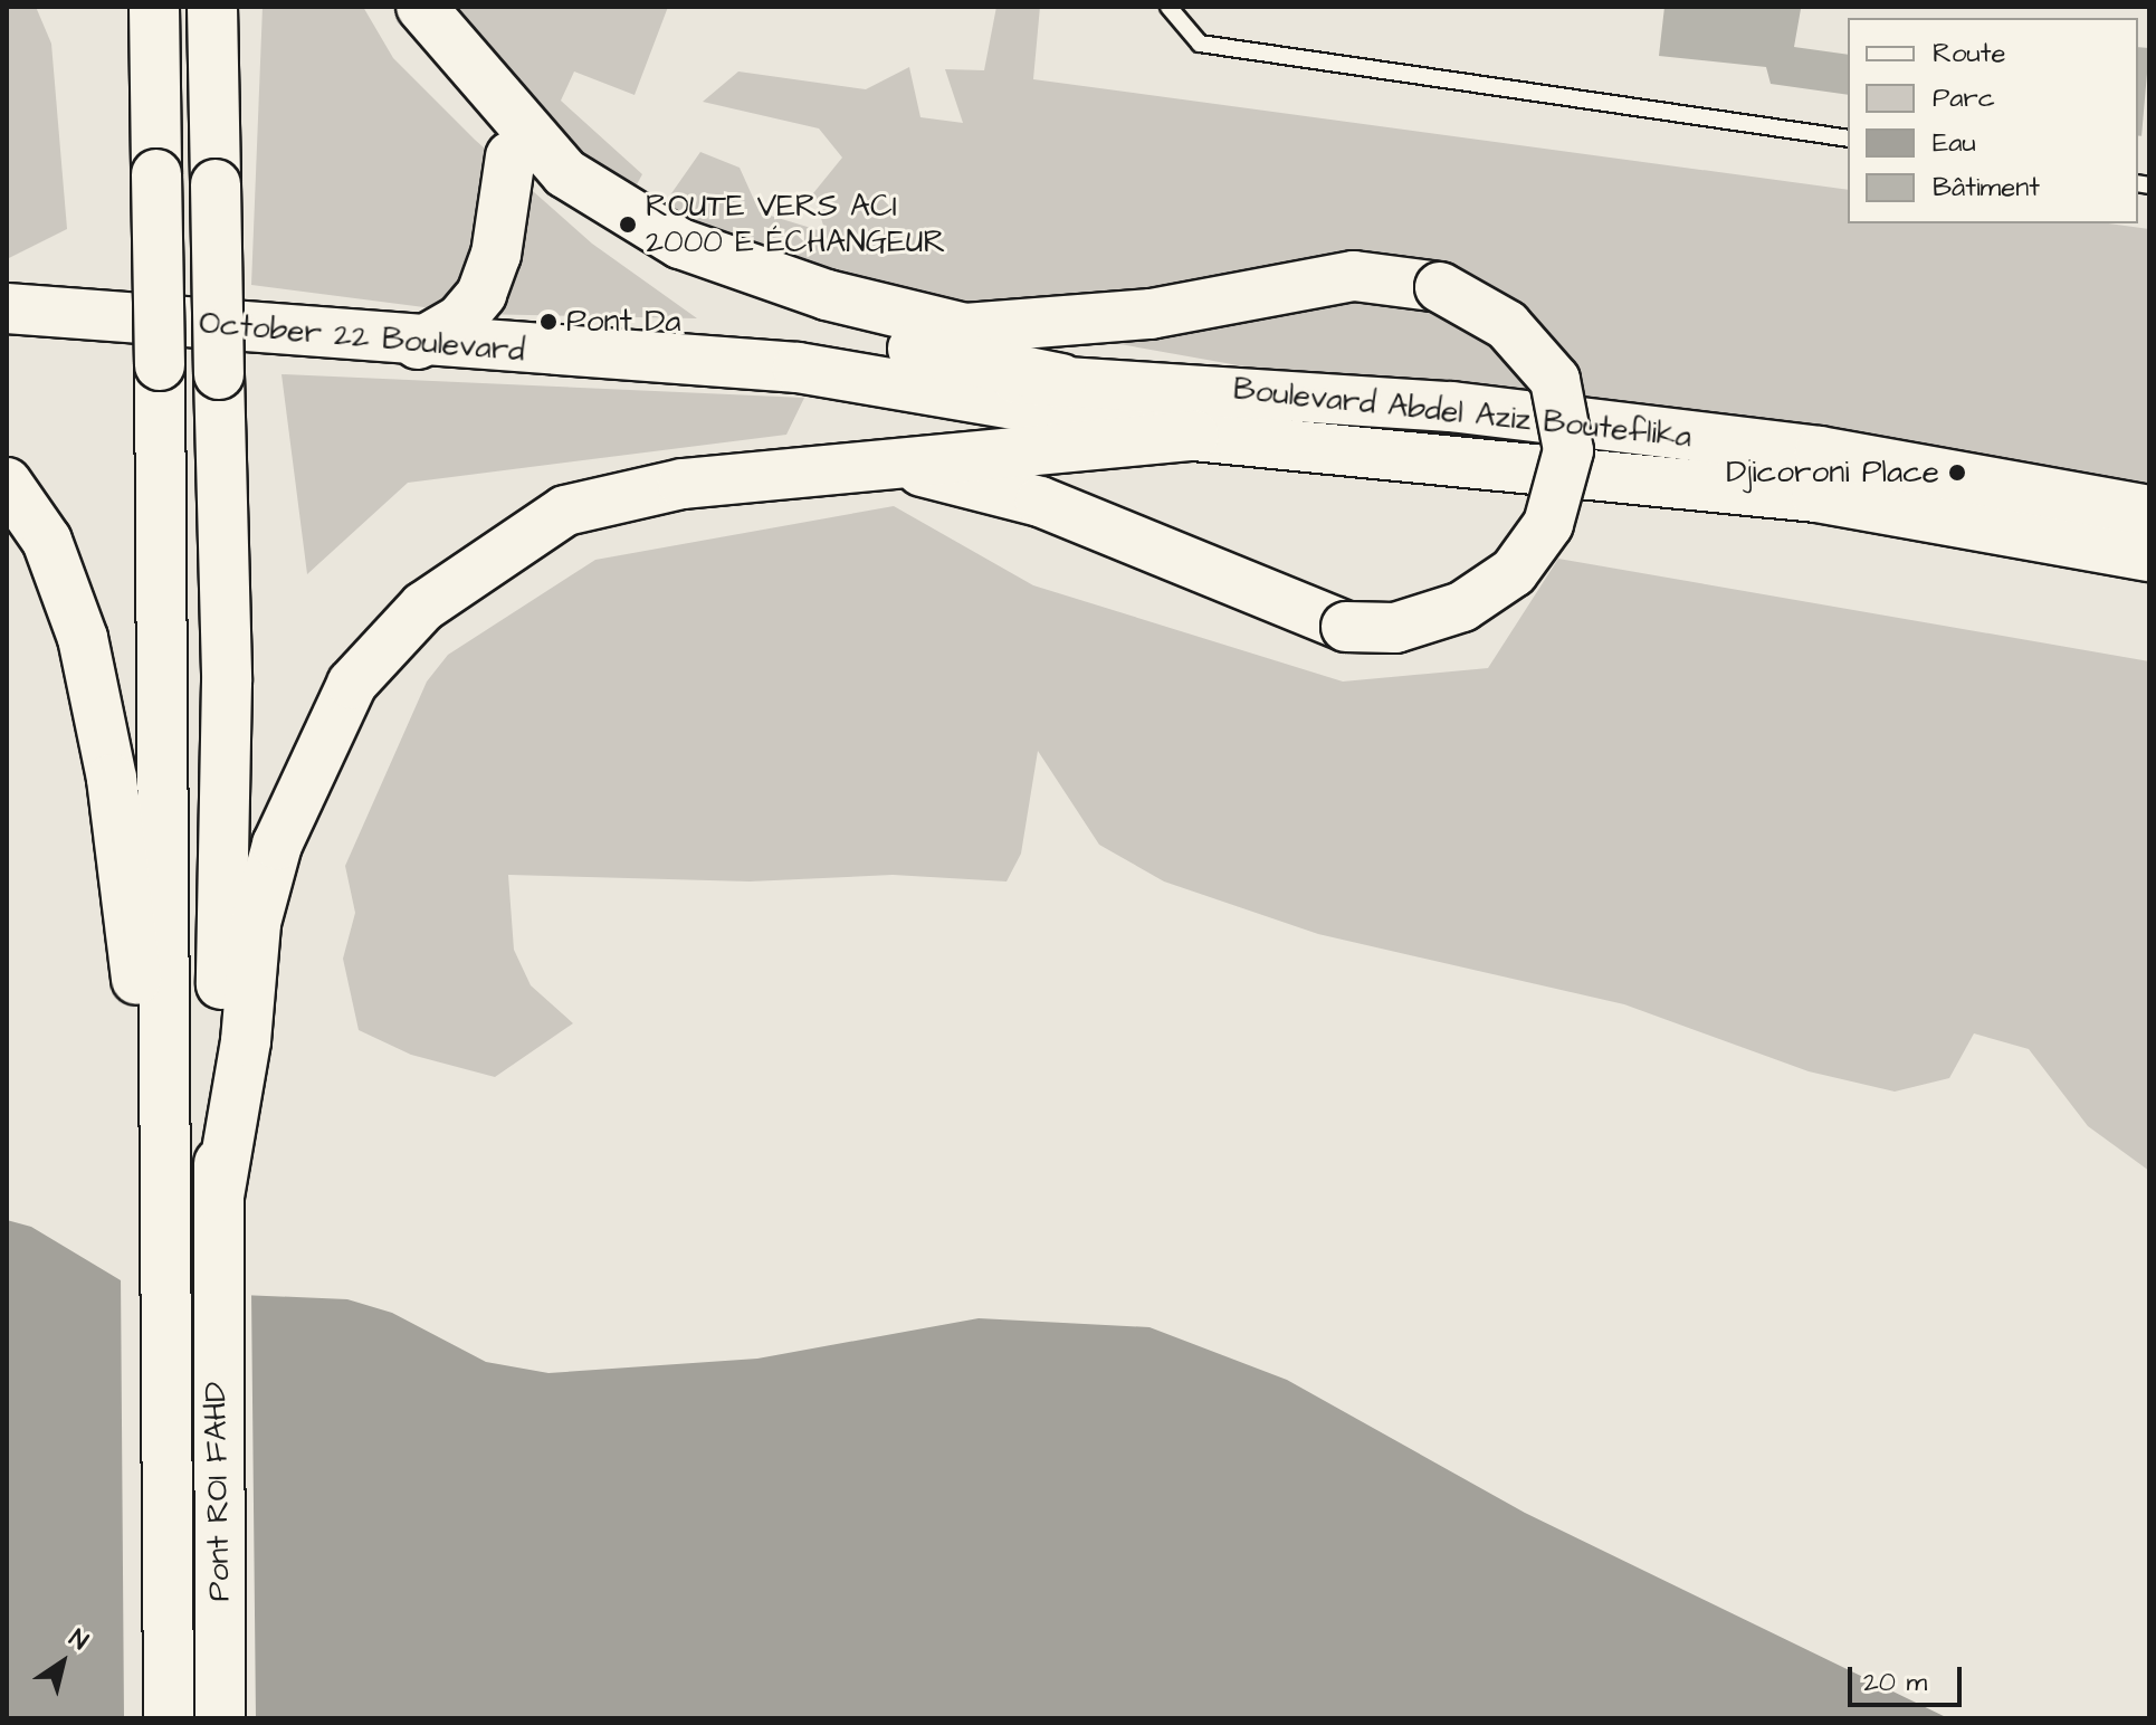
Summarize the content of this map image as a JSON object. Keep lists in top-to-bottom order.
{
  "streets": {
    "main road": ["October 22 Boulevard", "Boulevard Abdel Aziz Bouteflika", "Pont ROI FAHD"]
  },
  "crossings": [
    ["October 22 Boulevard", "Boulevard Abdel Aziz Bouteflika"]
  ],
  "places": ["ROUTE VERS ACI 2000 E ÉCHANGEUR", "Pont Da", "Djicoroni Place"],
  "legend": [
    "Route",
    "Parc",
    "Eau",
    "Bâtiment"
  ],
  "scale_bar": "20 m",
  "north": "top right"
}
